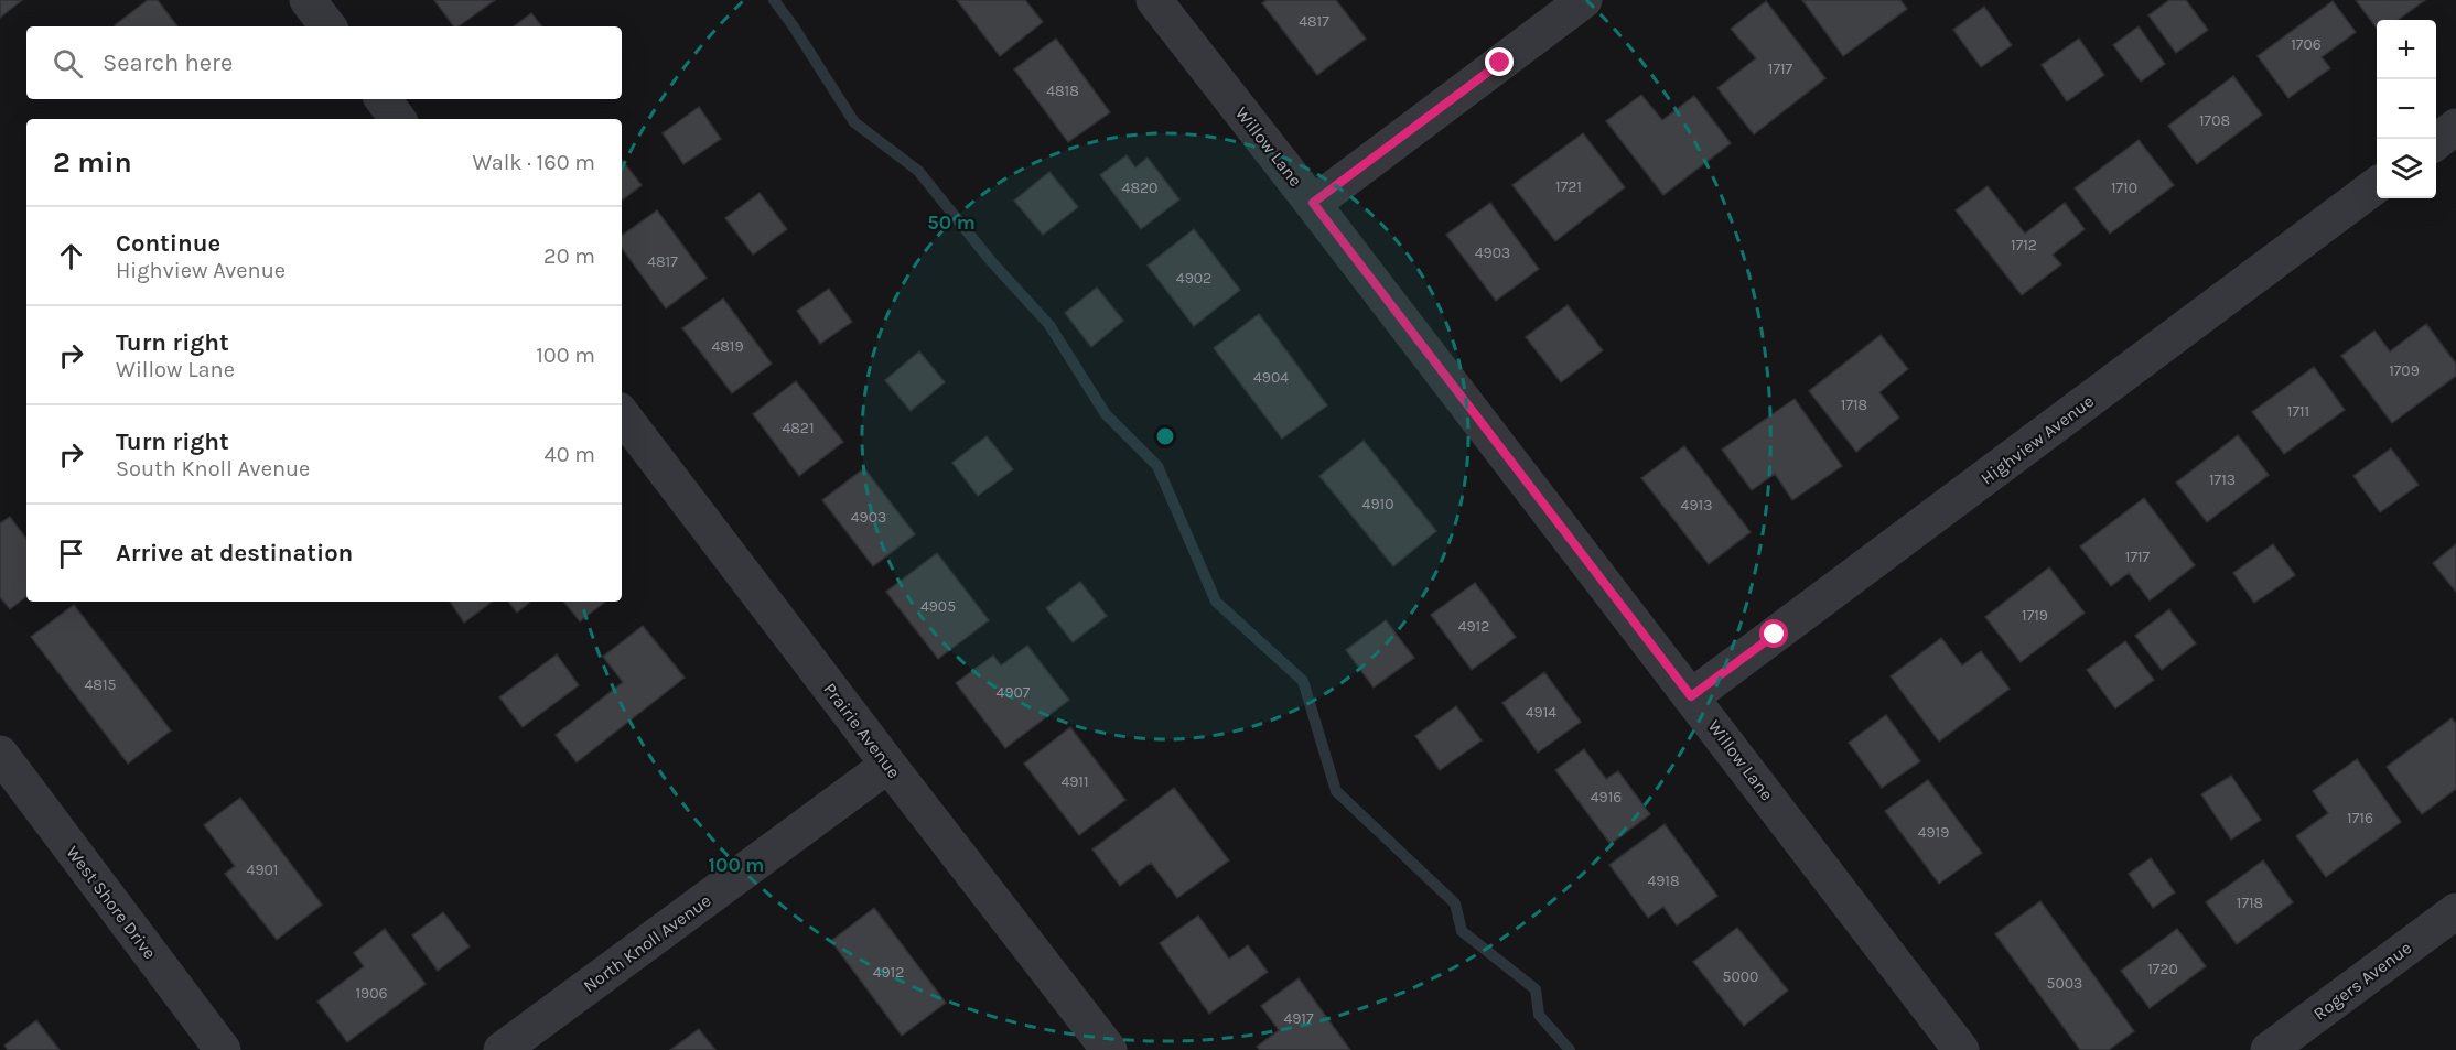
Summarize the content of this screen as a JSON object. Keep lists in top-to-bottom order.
{
  "streets": {
    "street": [
      "Willow Lane",
      "Highview Avenue",
      "Prairie Avenue",
      "West Shore Drive",
      "North Knoll Avenue",
      "Rogers Avenue"
    ]
  },
  "crossings": [
    ["Willow Lane", "Highview Avenue"],
    ["Prairie Avenue", "North Knoll Avenue"]
  ],
  "house_numbers": [
    "4817",
    "1706",
    "1717",
    "4818",
    "1708",
    "1721",
    "4820",
    "1710",
    "1712",
    "4903",
    "4817",
    "4902",
    "4819",
    "1709",
    "4904",
    "1718",
    "1711",
    "4821",
    "1713",
    "4910",
    "4913",
    "4903",
    "1717",
    "4905",
    "1719",
    "4912",
    "4815",
    "4907",
    "4914",
    "4911",
    "4916",
    "1716",
    "4919",
    "4901",
    "4918",
    "1718",
    "1720",
    "4912",
    "5000",
    "5003",
    "1906",
    "4917"
  ],
  "page": {
    "map_buttons": ["+", "−"],
    "search": "Search here",
    "heading": ["2 min", "Walk · 160 m"],
    "list": [
      ["Continue", "Highview Avenue", "20 m"],
      ["Turn right", "Willow Lane", "100 m"],
      ["Turn right", "South Knoll Avenue", "40 m"],
      "Arrive at destination"
    ]
  },
  "rings": ["50 m", "100 m"]
}
